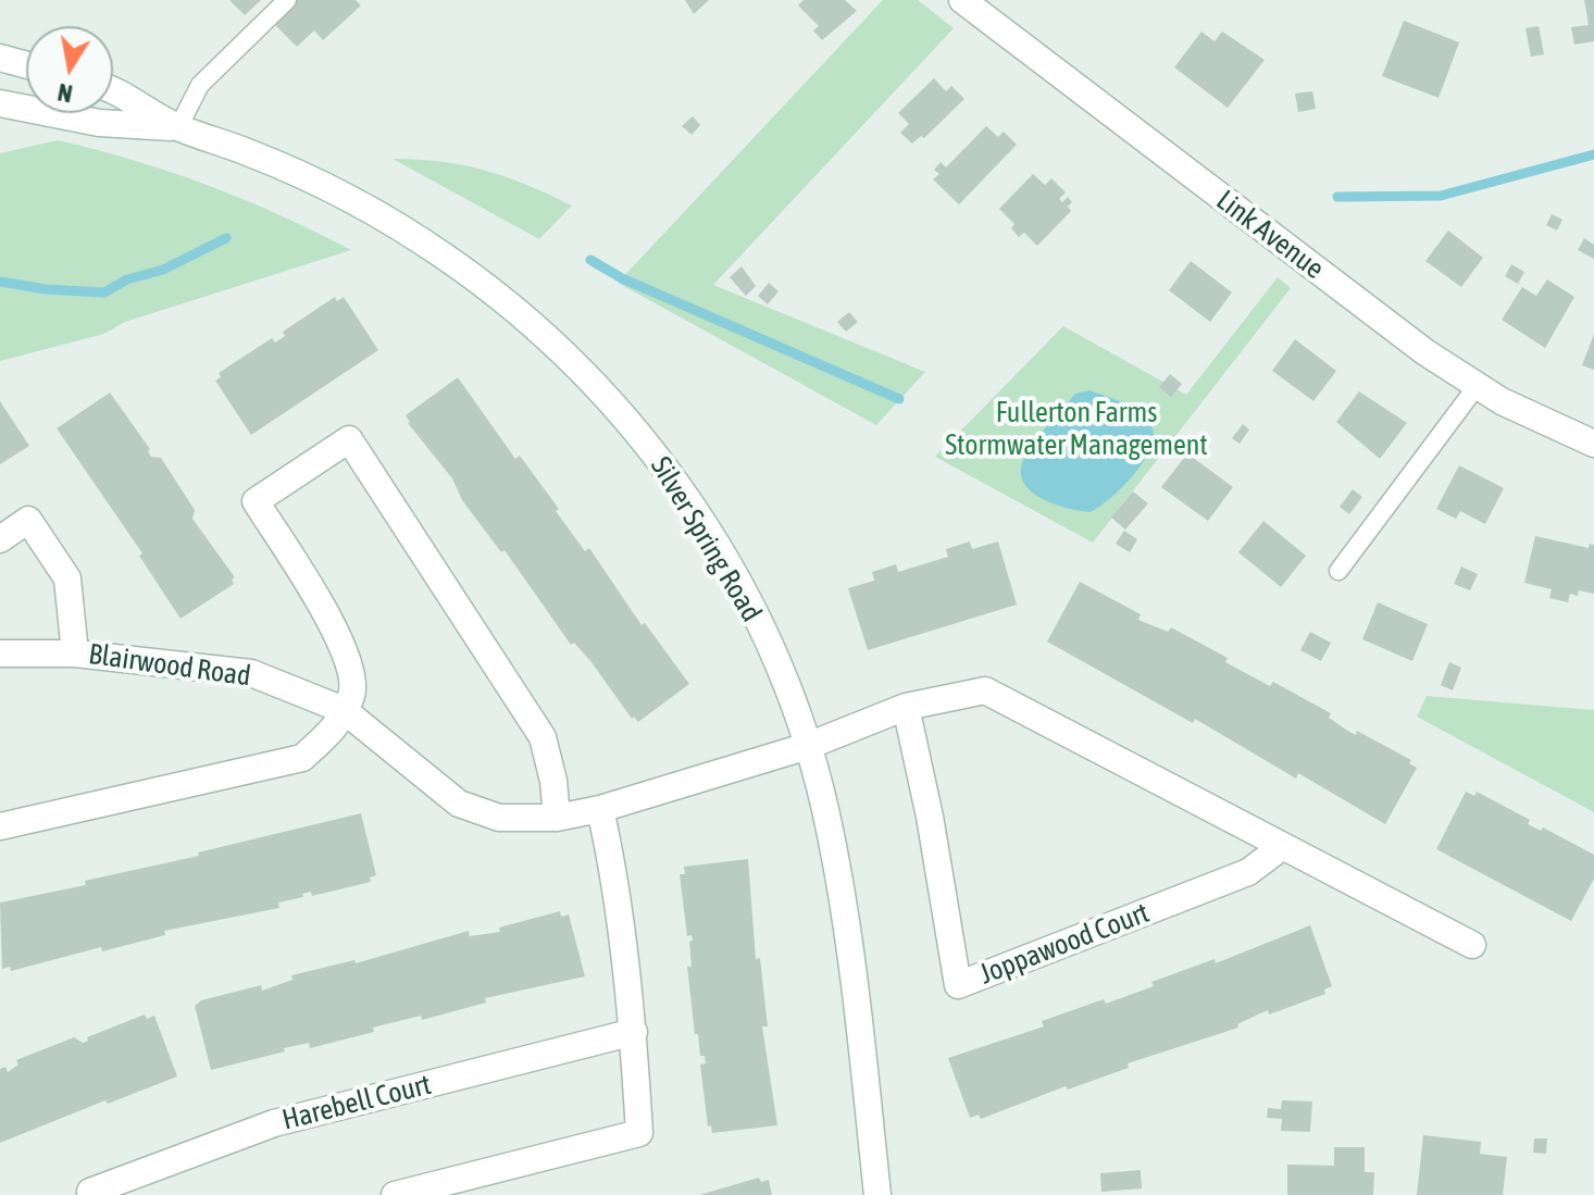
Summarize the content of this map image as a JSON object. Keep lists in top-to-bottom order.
{
  "streets": {
    "street": [
      "Link Avenue",
      "Silver Spring Road",
      "Blairwood Road",
      "Joppawood Court",
      "Harebell Court"
    ]
  },
  "crossings": [
    ["Silver Spring Road", "Blairwood Road"]
  ],
  "parks": ["Fullerton Farms Stormwater Management"],
  "north": "bottom"
}
